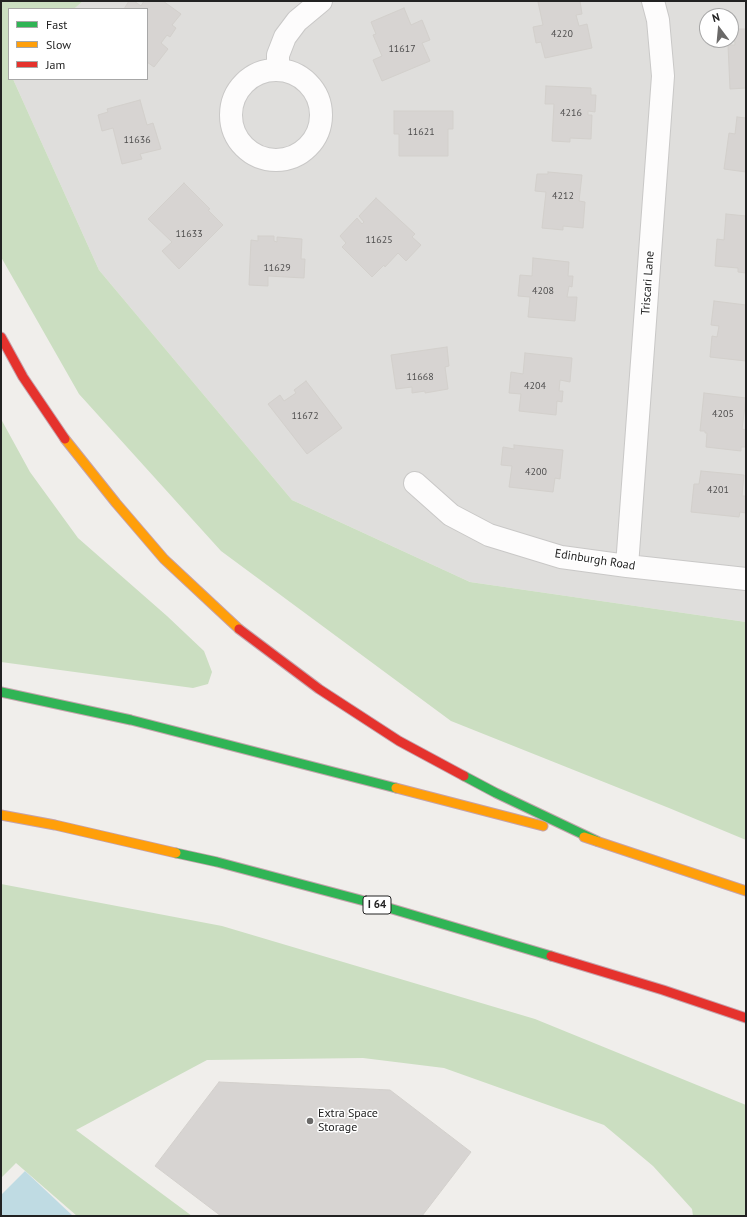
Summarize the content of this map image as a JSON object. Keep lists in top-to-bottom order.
{
  "streets": {
    "highway": ["I 64"],
    "street": ["Triscari Lane", "Edinburgh Road"]
  },
  "crossings": [
    ["Triscari Lane", "Edinburgh Road"]
  ],
  "places": ["Extra Space Storage"],
  "house_numbers": [
    "4220",
    "11617",
    "4216",
    "11621",
    "11636",
    "4212",
    "11633",
    "11625",
    "11629",
    "4208",
    "11668",
    "4204",
    "4205",
    "11672",
    "4200",
    "4201"
  ],
  "legend": ["Fast", "Slow", "Jam"],
  "north": "top"
}
